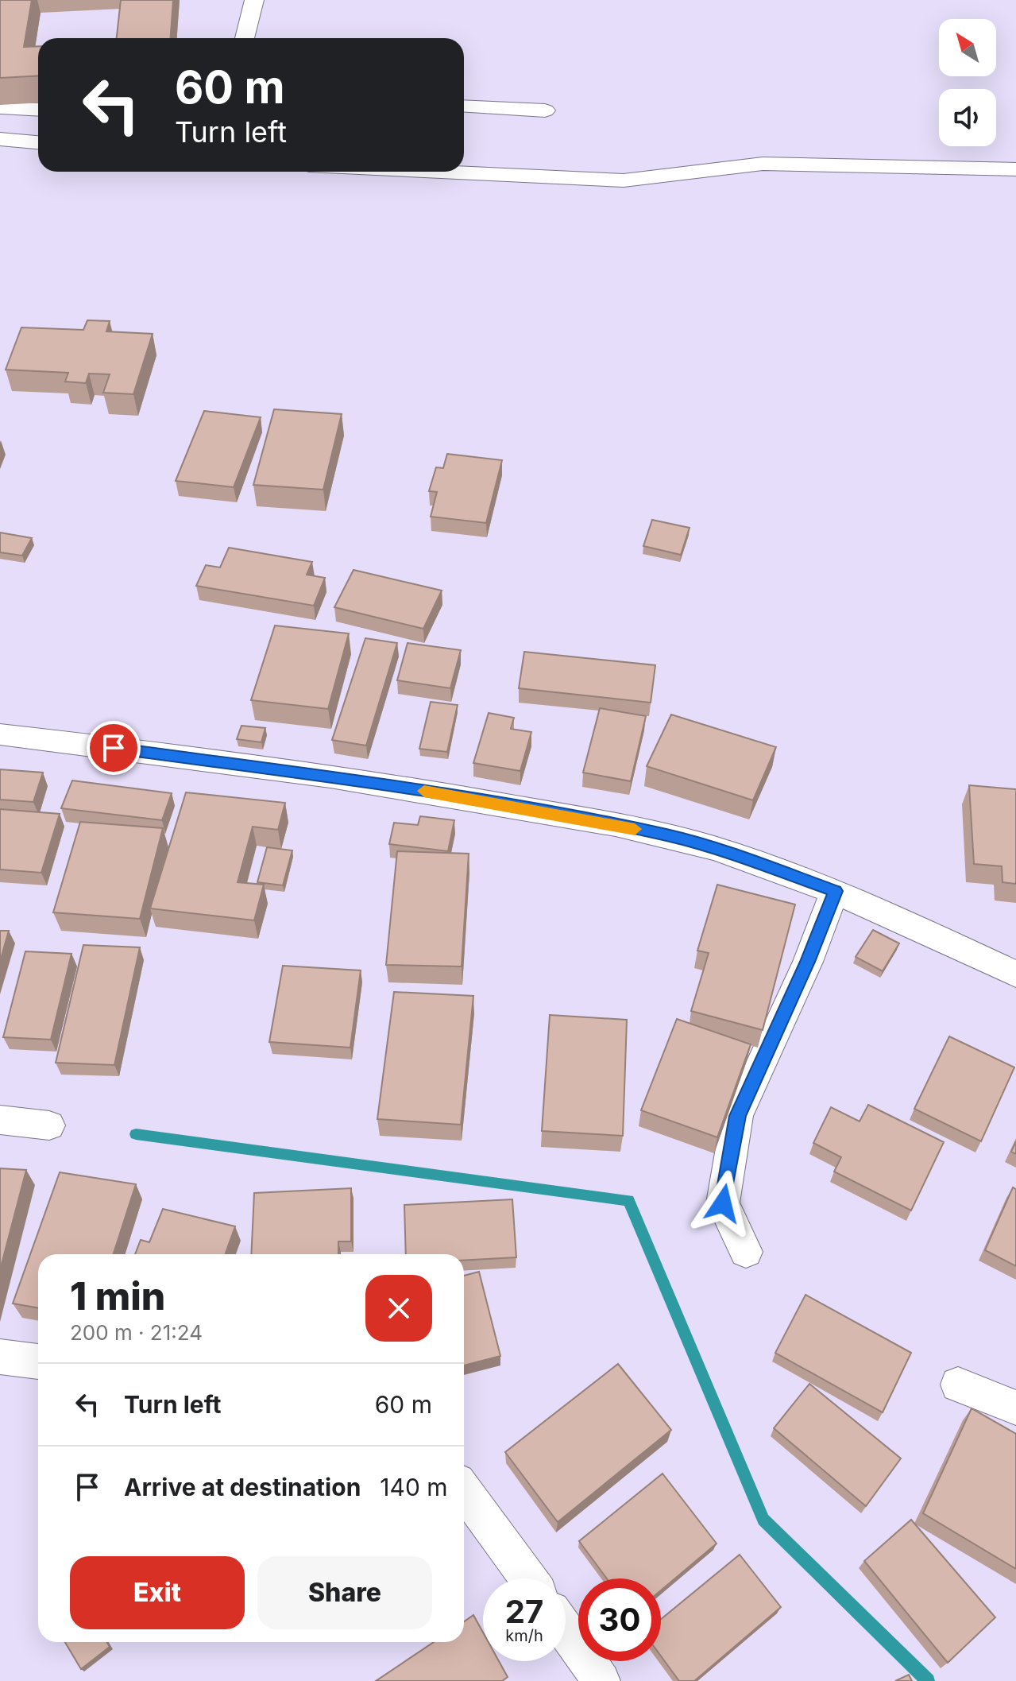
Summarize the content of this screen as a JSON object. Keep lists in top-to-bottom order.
{
  "north": "top left",
  "page": {
    "turn": ["60 m", "Turn left"],
    "heading": ["1 min", "200 m · 21:24"],
    "list": [
      {
        "name": "Turn left",
        "value": "60 m"
      },
      {
        "name": "Arrive at destination",
        "value": "140 m"
      }
    ],
    "buttons": ["Exit", "Share"],
    "speed": "27 km/h",
    "limit": "30"
  }
}
